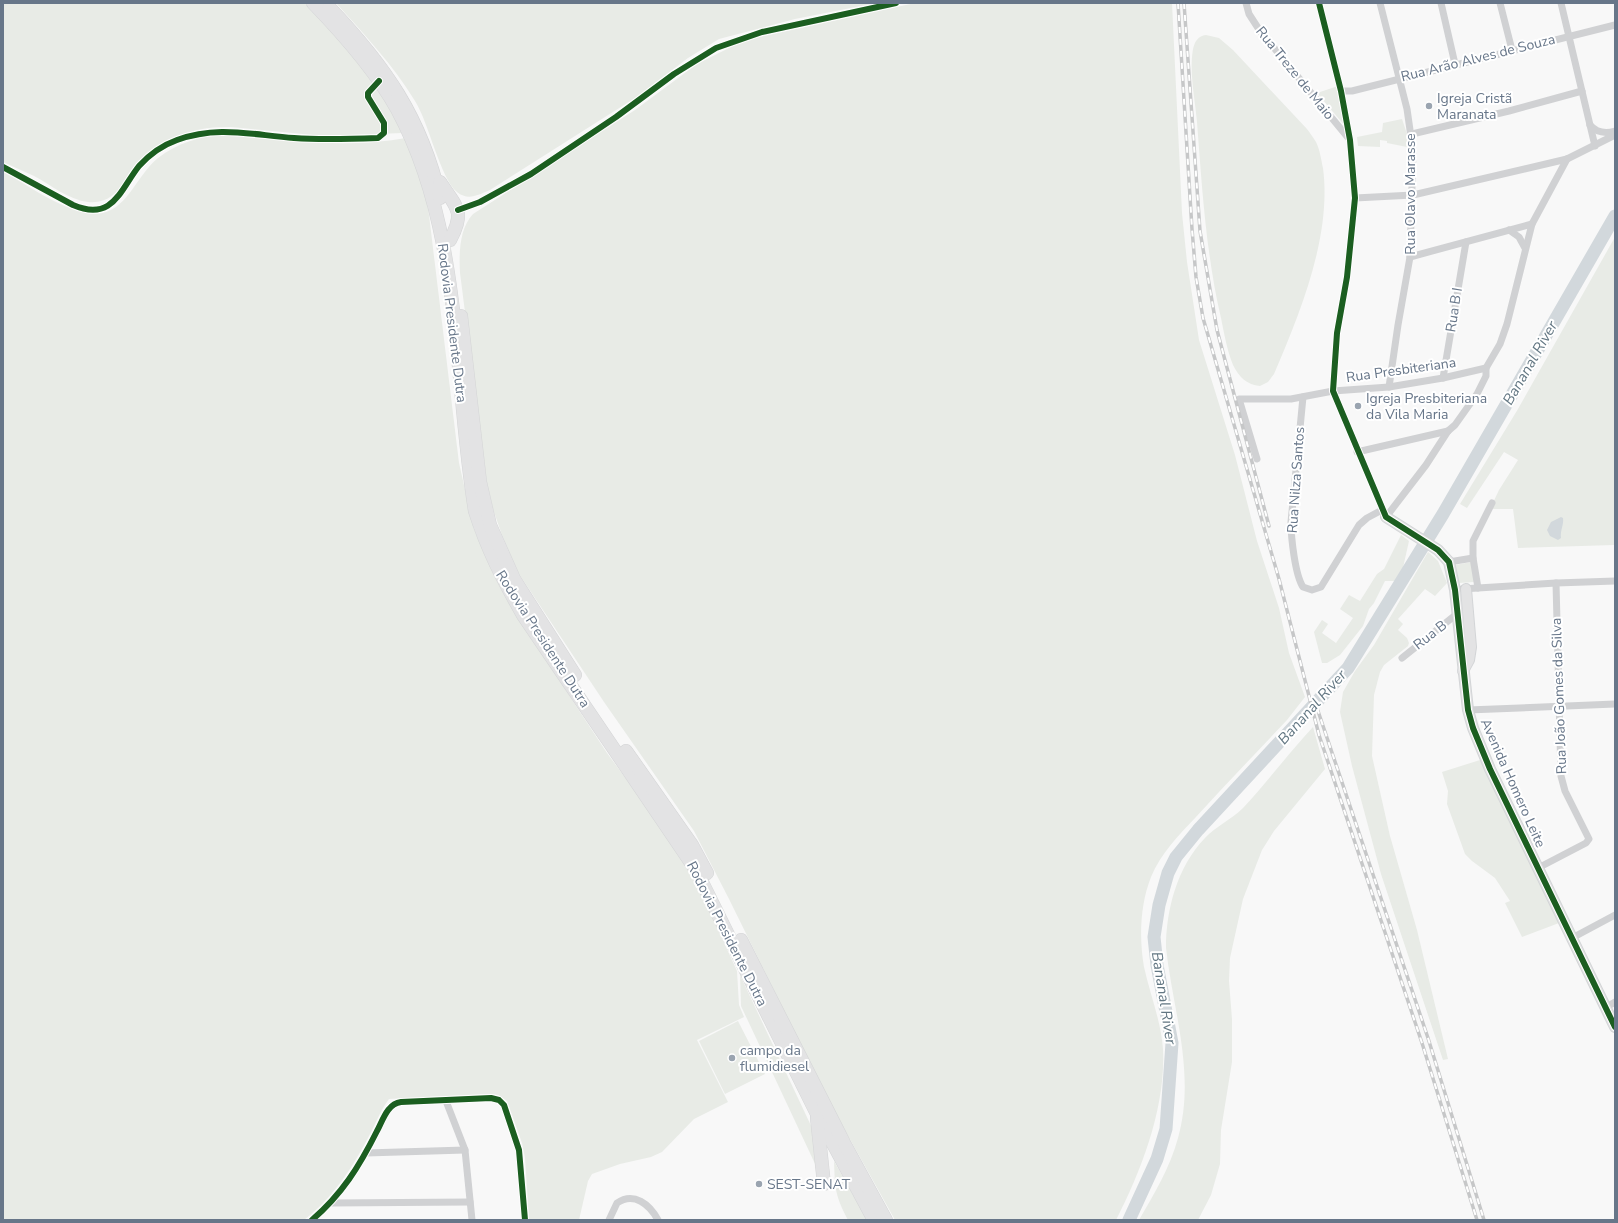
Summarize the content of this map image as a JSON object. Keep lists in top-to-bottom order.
{
  "streets": {
    "highway": ["Rodovia Presidente Dutra"],
    "street": [
      "Rua Arão Alves de Souza",
      "Rua Treze de Maio",
      "Rua Olavo Marasse",
      "Rua B I",
      "Rua Presbiteriana",
      "Rua Nilza Santos",
      "Rua B",
      "Rua João Gomes da Silva",
      "Avenida Homero Leite"
    ]
  },
  "crossings": [
    ["Rua Arão Alves de Souza", "Rua Olavo Marasse"],
    ["Rua Olavo Marasse", "Rua Presbiteriana"],
    ["Rua B I", "Rua Presbiteriana"],
    ["Rua Presbiteriana", "Rua Nilza Santos"],
    ["Rua Nilza Santos", "Avenida Homero Leite"],
    ["Rua B", "Avenida Homero Leite"],
    ["Rua João Gomes da Silva", "Avenida Homero Leite"]
  ],
  "water": ["Bananal River"],
  "places": [
    "Igreja Cristã Maranata",
    "Igreja Presbiteriana da Vila Maria",
    "campo da flumidiesel",
    "SEST-SENAT"
  ]
}
